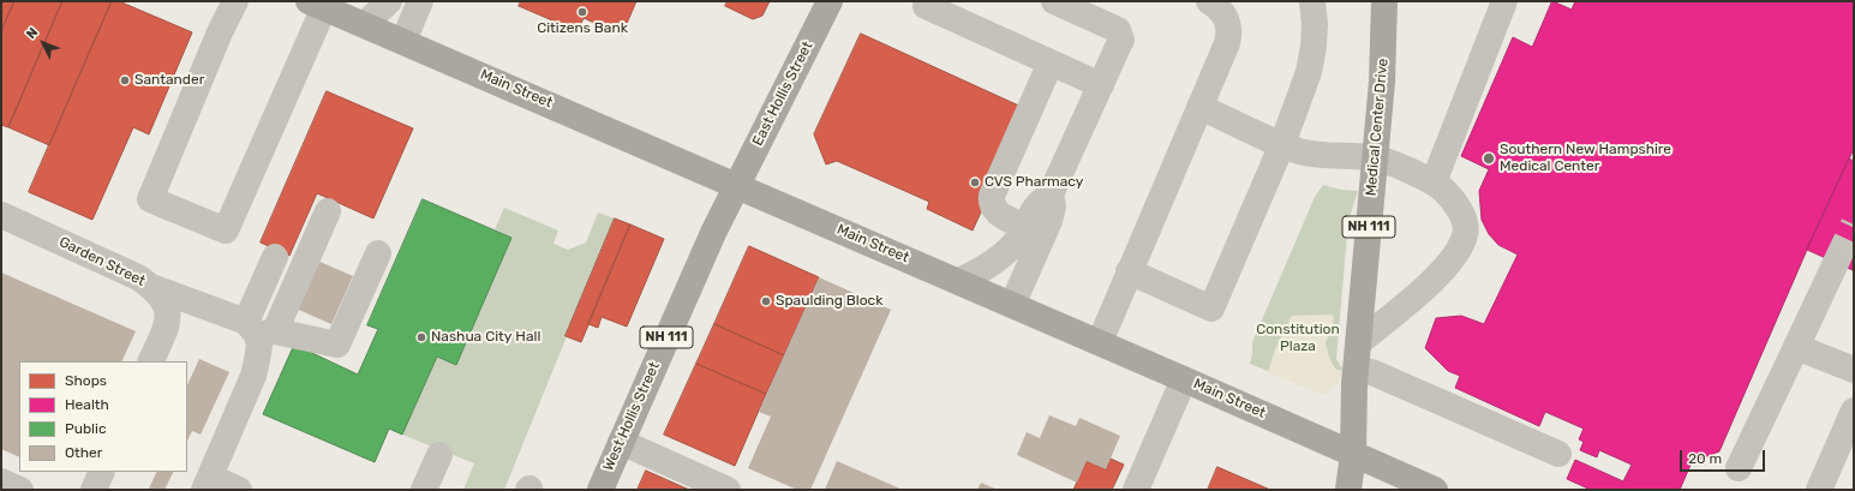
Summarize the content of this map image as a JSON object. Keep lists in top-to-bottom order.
{
  "streets": {
    "main road": [
      "Main Street",
      "East Hollis Street",
      "Medical Center Drive",
      "NH 111",
      "West Hollis Street"
    ],
    "street": ["Garden Street"]
  },
  "crossings": [
    ["Main Street", "East Hollis Street"],
    ["Main Street", "Medical Center Drive"],
    ["Main Street", "NH 111"],
    ["Main Street", "West Hollis Street"],
    ["East Hollis Street", "West Hollis Street"],
    ["Medical Center Drive", "NH 111"]
  ],
  "parks": ["Constitution Plaza"],
  "places": [
    "Citizens Bank",
    "Santander",
    "Southern New Hampshire Medical Center",
    "CVS Pharmacy",
    "Spaulding Block",
    "Nashua City Hall"
  ],
  "legend": [
    "Shops",
    "Health",
    "Public",
    "Other"
  ],
  "scale_bar": "20 m",
  "north": "top left"
}
